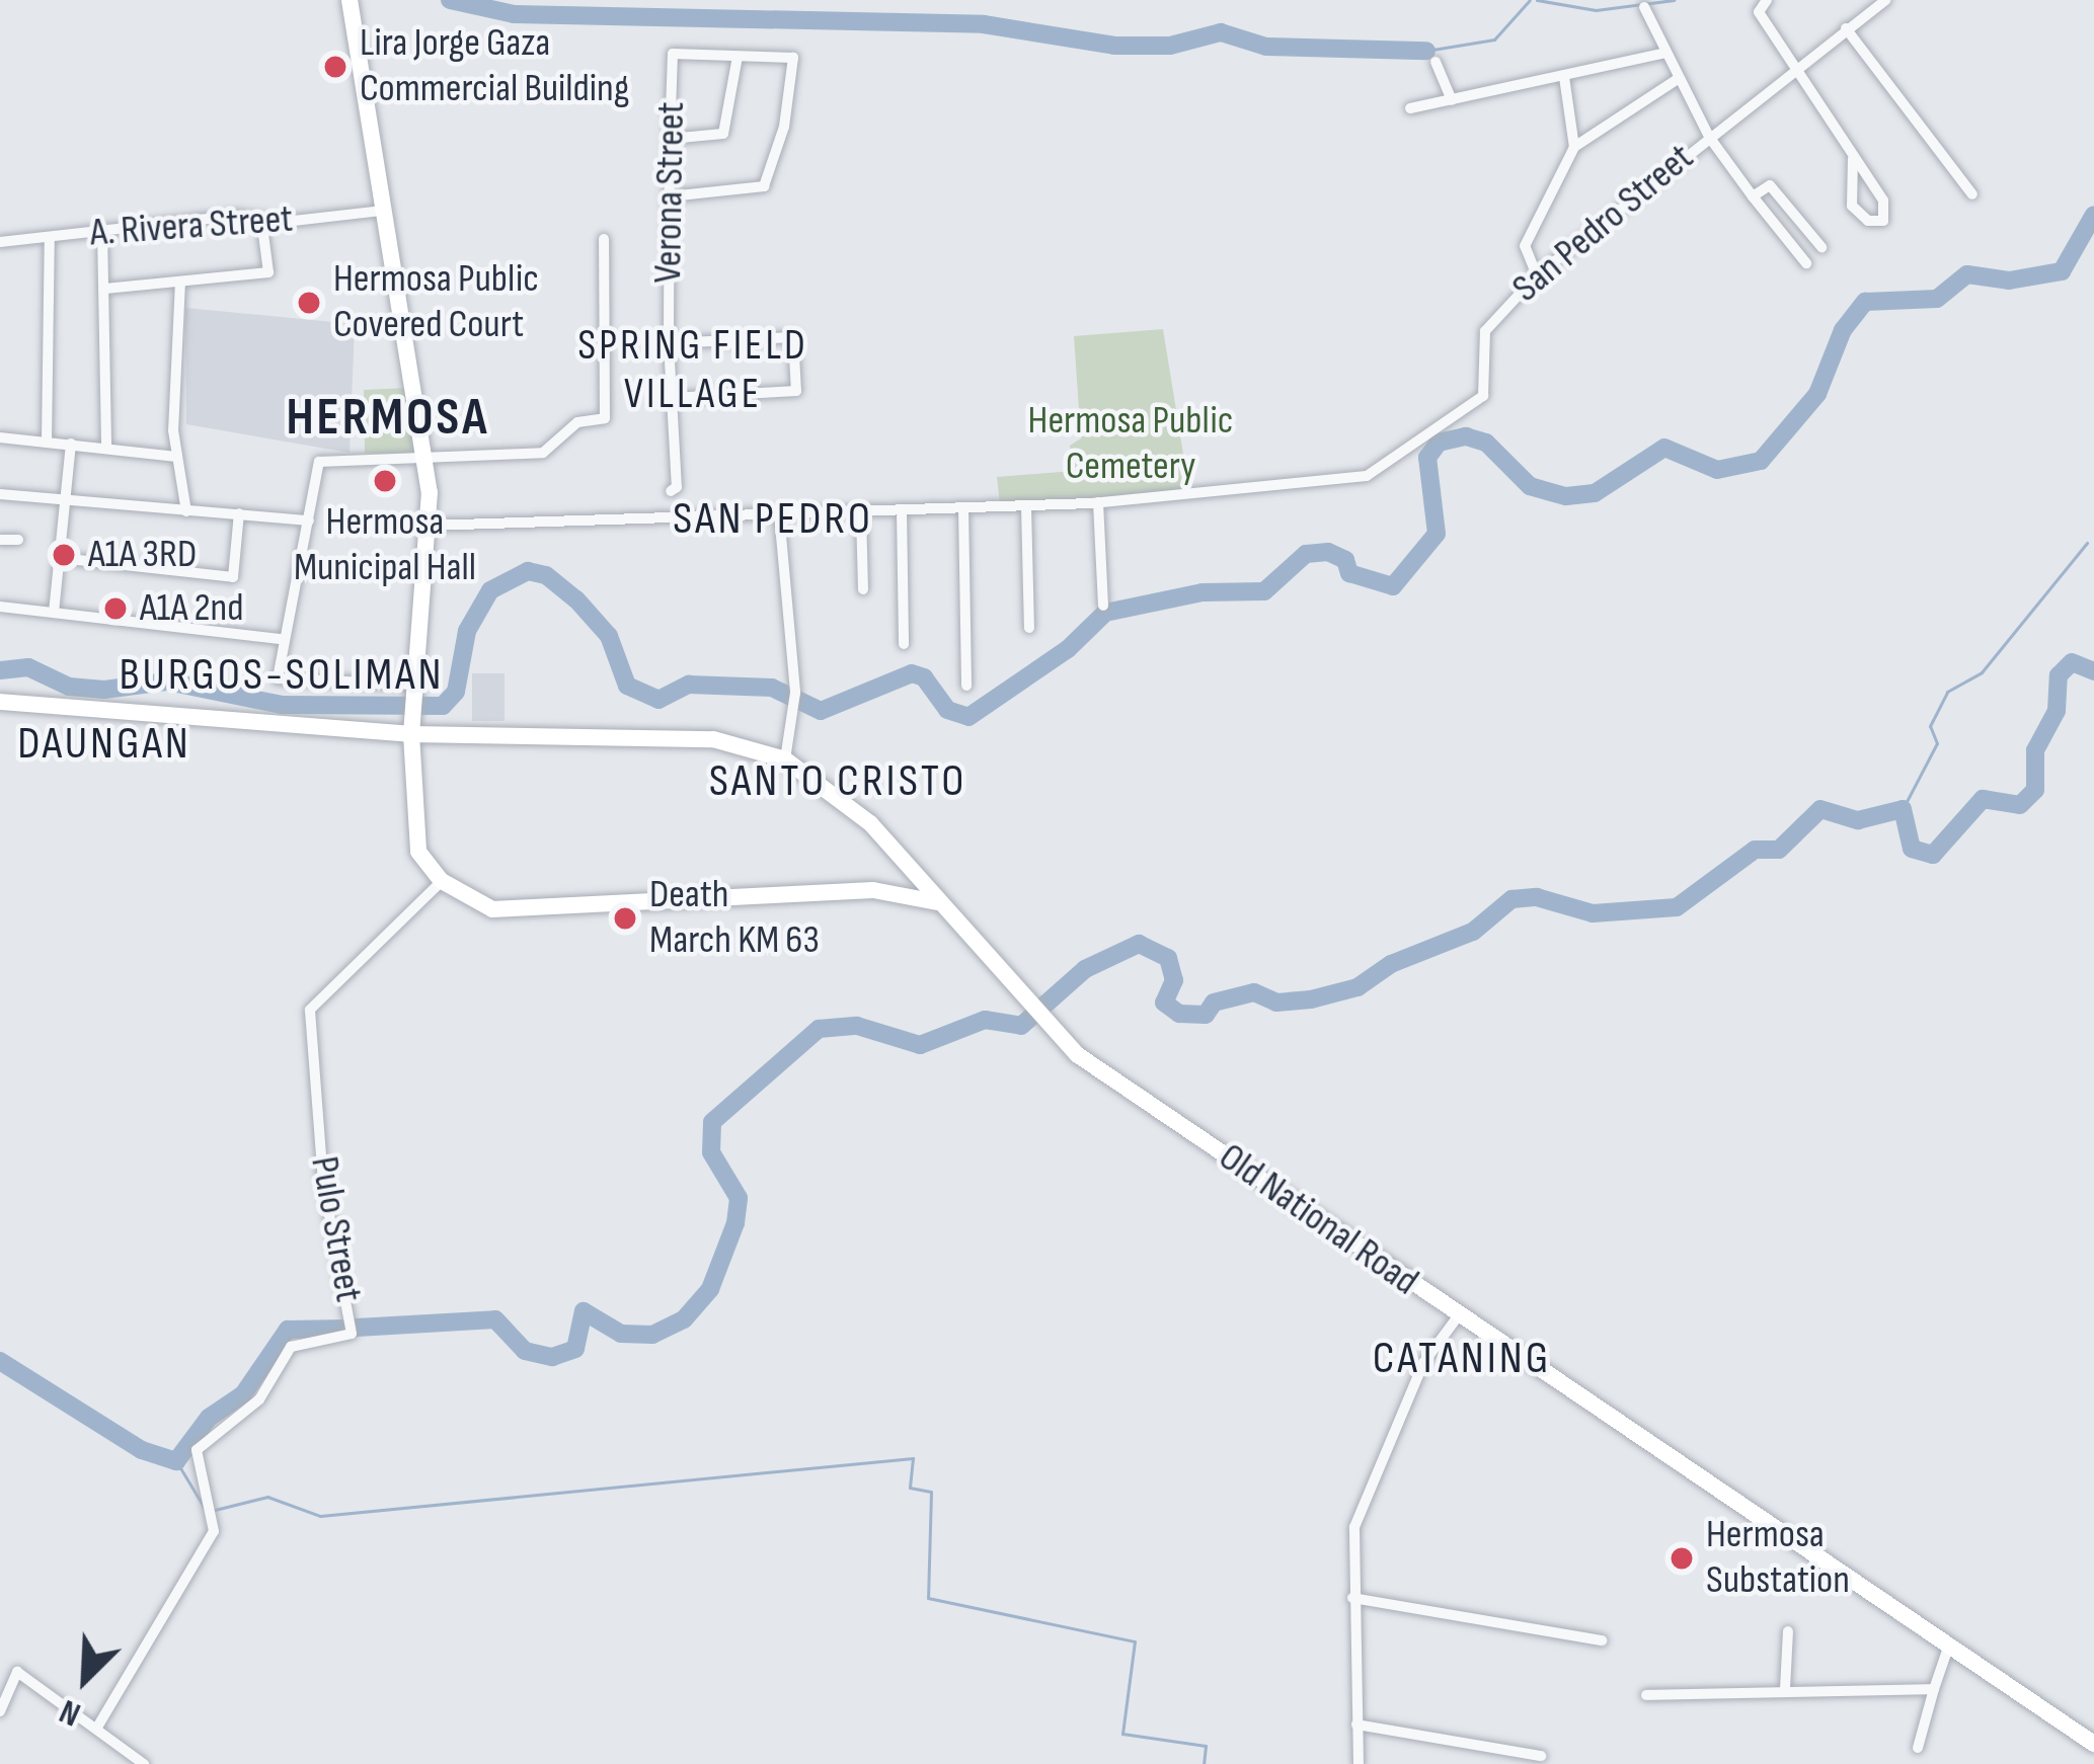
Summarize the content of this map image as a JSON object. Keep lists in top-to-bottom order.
{
  "streets": {
    "main road": ["Old National Road"],
    "street": [
      "Verona Street",
      "San Pedro Street",
      "A. Rivera Street",
      "Pulo Street"
    ]
  },
  "crossings": [
    ["Verona Street", "San Pedro Street"]
  ],
  "districts": [
    "SPRING FIELD VILLAGE",
    "HERMOSA",
    "SAN PEDRO",
    "BURGOS-SOLIMAN",
    "DAUNGAN",
    "SANTO CRISTO",
    "CATANING"
  ],
  "parks": ["Hermosa Public Cemetery"],
  "places": [
    "Lira Jorge Gaza Commercial Building",
    "Hermosa Public Covered Court",
    "Hermosa Municipal Hall",
    "A1A 3RD",
    "A1A 2nd",
    "Death March KM 63",
    "Hermosa Substation"
  ],
  "north": "bottom left"
}
